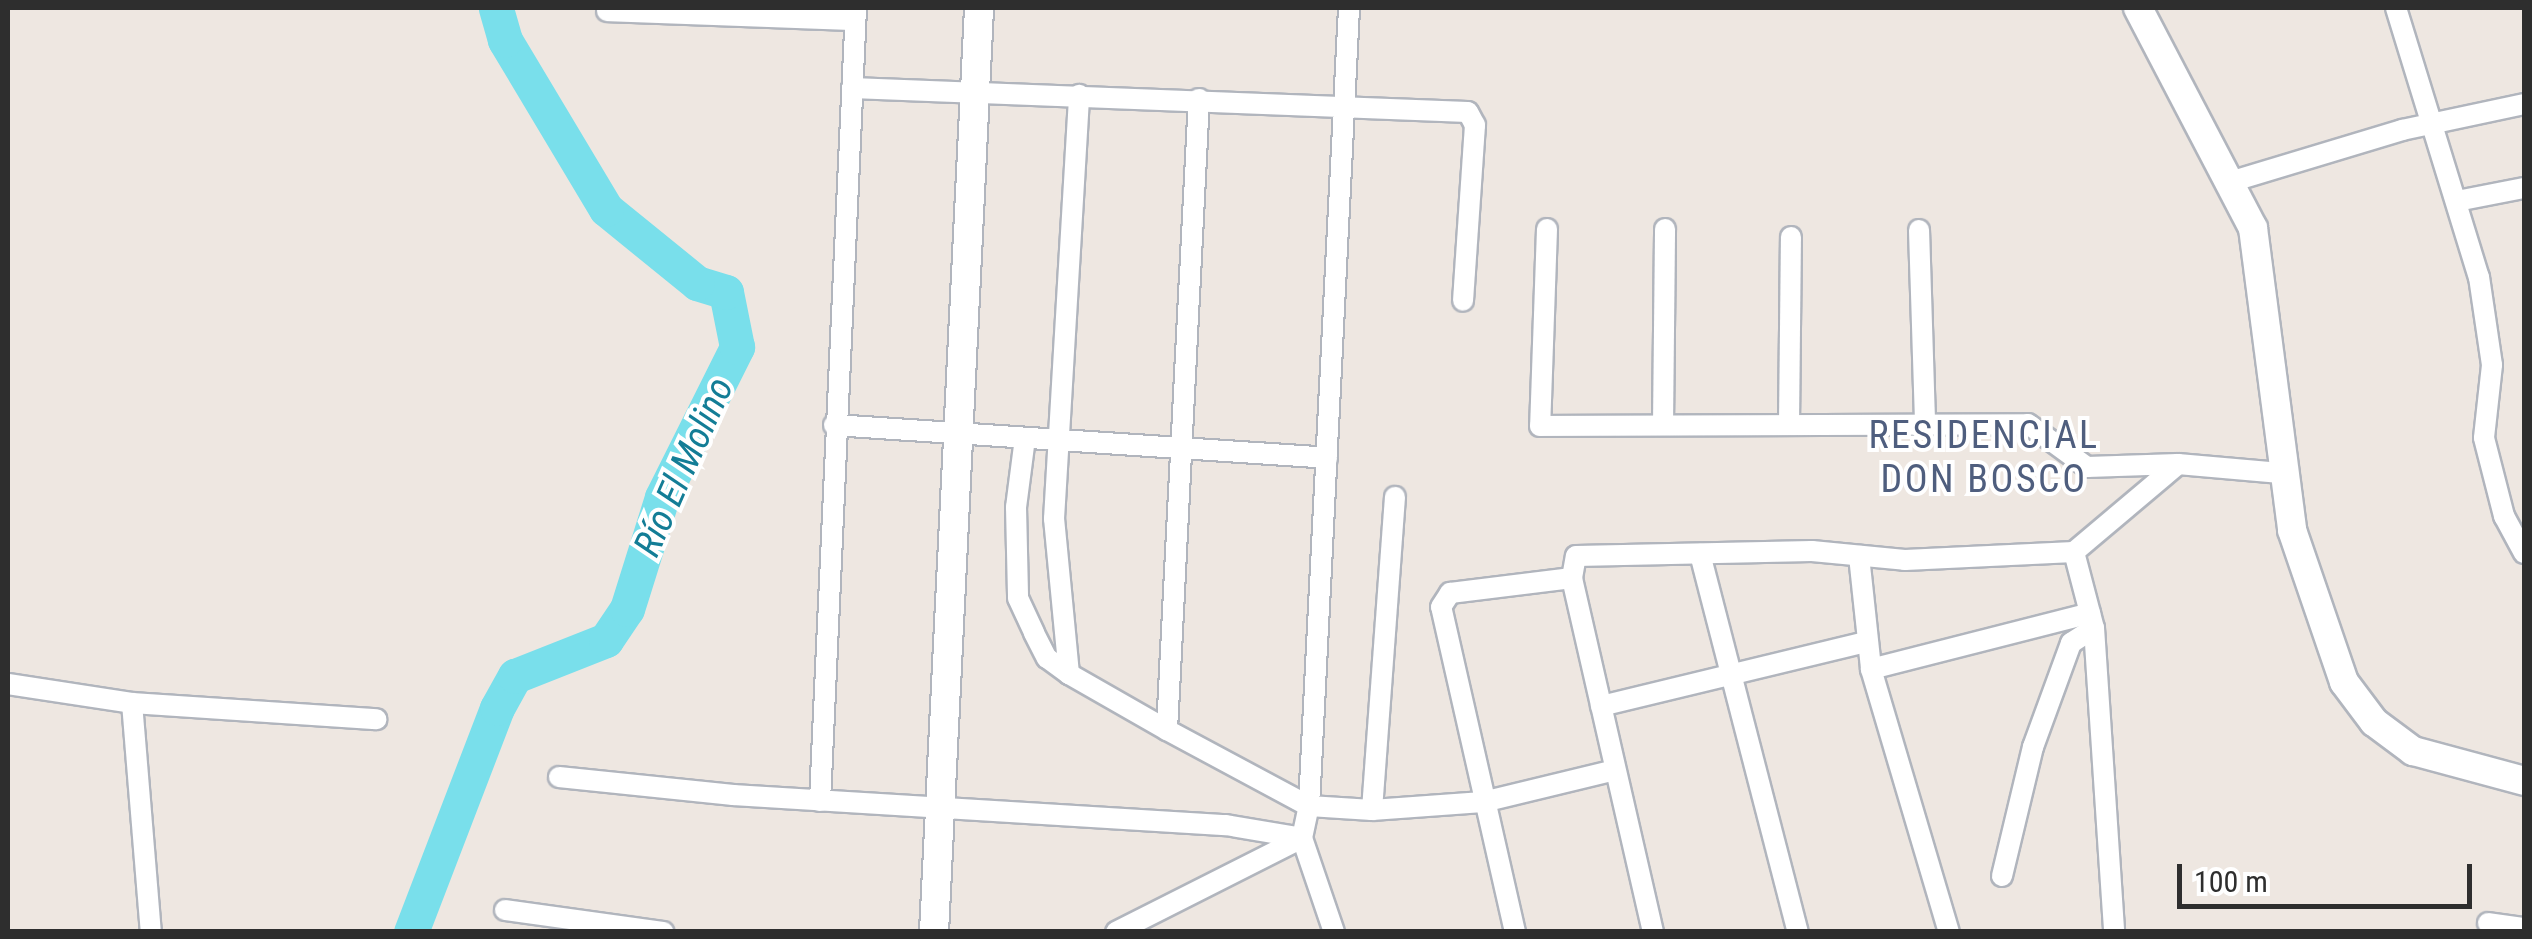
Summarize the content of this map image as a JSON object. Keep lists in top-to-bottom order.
{
  "districts": ["RESIDENCIAL DON BOSCO"],
  "water": ["Río El Molino"],
  "scale_bar": "100 m"
}
